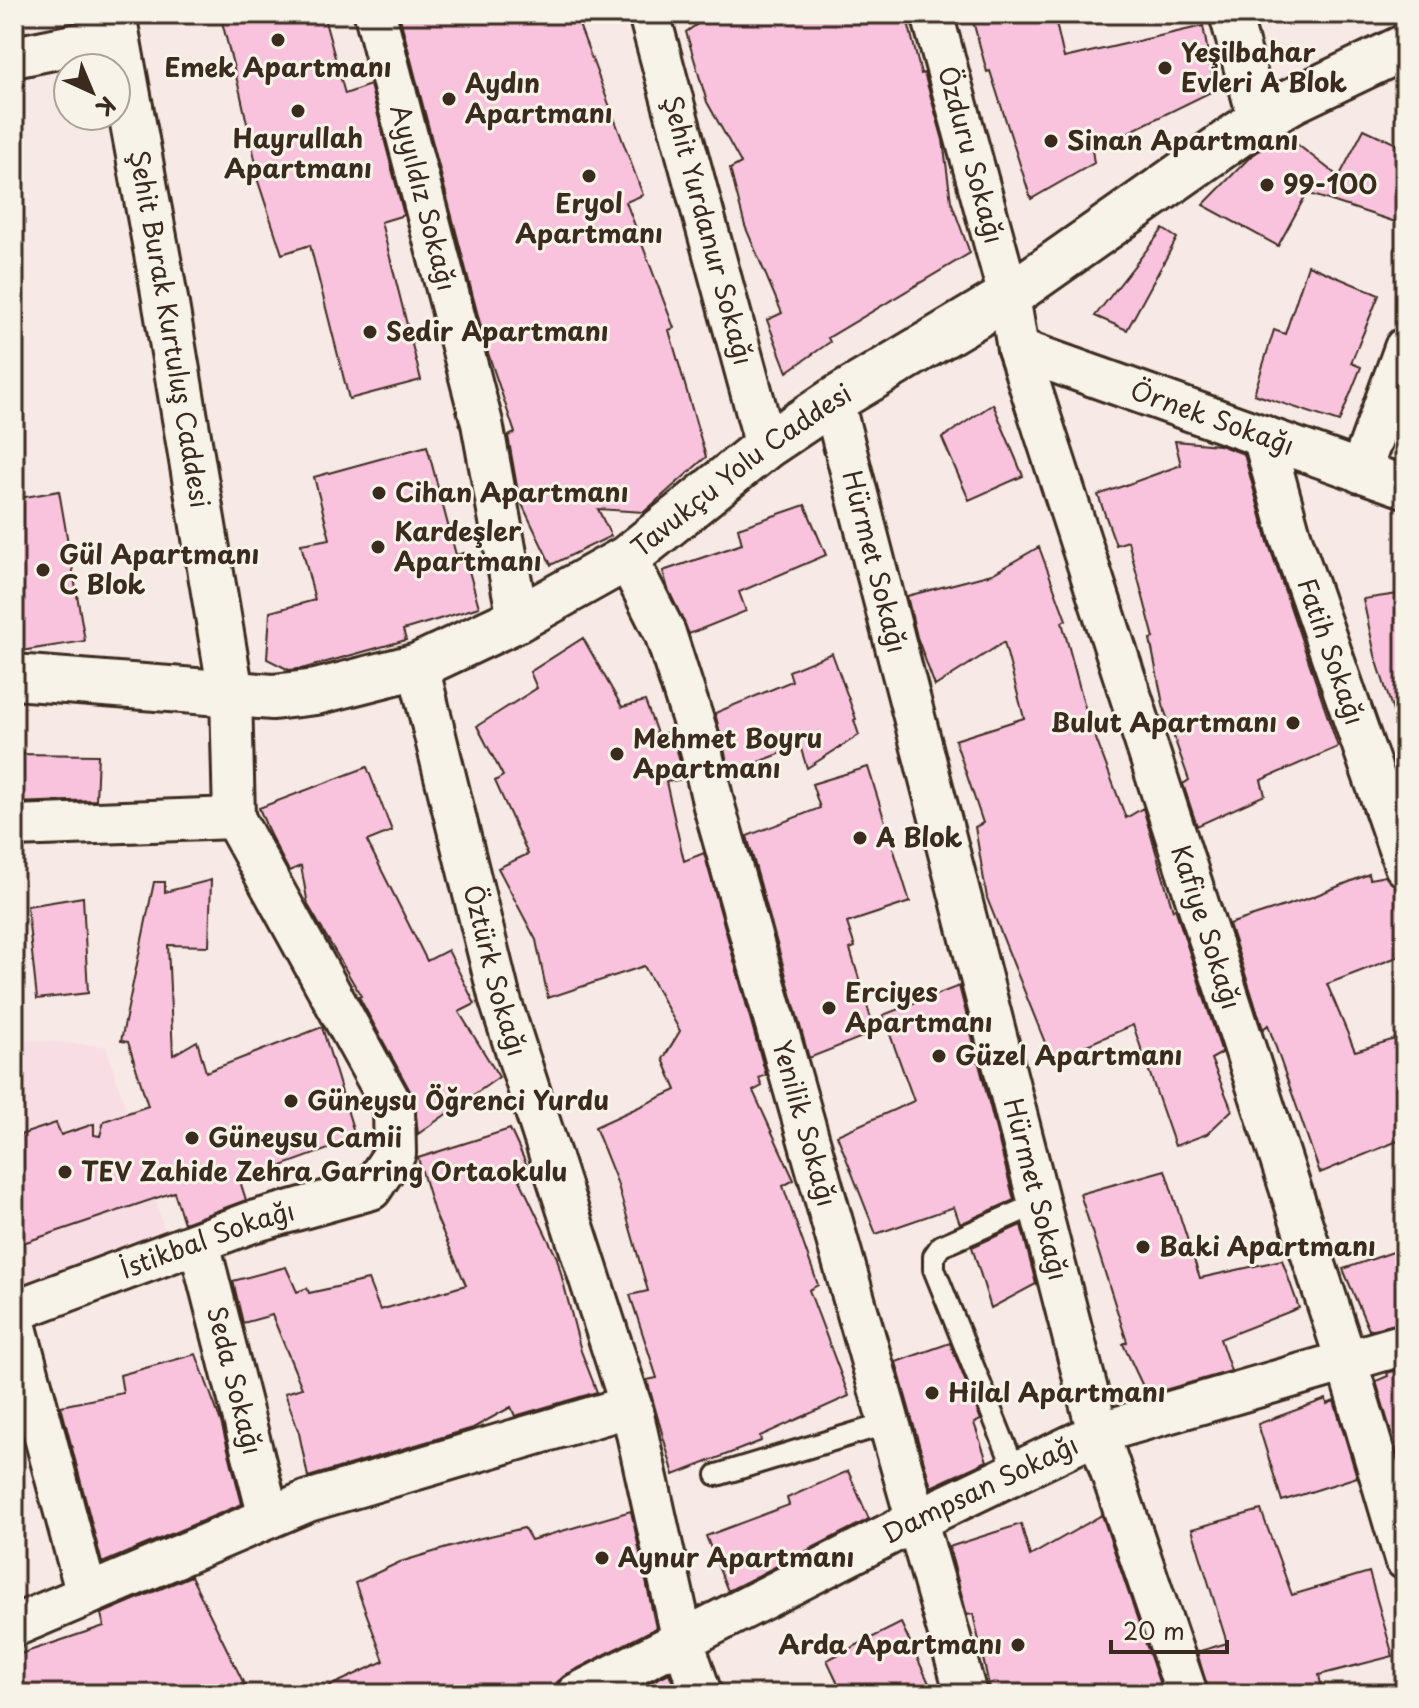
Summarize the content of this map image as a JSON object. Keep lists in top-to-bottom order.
{
  "streets": {
    "main road": ["Şehit Burak Kurtuluş Caddesi", "Tavukçu Yolu Caddesi"],
    "street": [
      "Özduru Sokağı",
      "Ayyıldız Sokağı",
      "Şehit Yurdanur Sokağı",
      "Örnek Sokağı",
      "Hürmet Sokağı",
      "Fatih Sokağı",
      "Kafiye Sokağı",
      "Öztürk Sokağı",
      "Yenilik Sokağı",
      "İstikbal Sokağı",
      "Seda Sokağı",
      "Dampsan Sokağı"
    ]
  },
  "crossings": [
    ["Özduru Sokağı", "Tavukçu Yolu Caddesi"],
    ["Özduru Sokağı", "Kafiye Sokağı"],
    ["Ayyıldız Sokağı", "Tavukçu Yolu Caddesi"],
    ["Şehit Yurdanur Sokağı", "Tavukçu Yolu Caddesi"],
    ["Şehit Burak Kurtuluş Caddesi", "Tavukçu Yolu Caddesi"],
    ["Örnek Sokağı", "Fatih Sokağı"],
    ["Örnek Sokağı", "Kafiye Sokağı"],
    ["Tavukçu Yolu Caddesi", "Hürmet Sokağı"],
    ["Tavukçu Yolu Caddesi", "Kafiye Sokağı"],
    ["Tavukçu Yolu Caddesi", "Öztürk Sokağı"],
    ["Tavukçu Yolu Caddesi", "Yenilik Sokağı"],
    ["Hürmet Sokağı", "Dampsan Sokağı"],
    ["Kafiye Sokağı", "Dampsan Sokağı"],
    ["Öztürk Sokağı", "Dampsan Sokağı"],
    ["Yenilik Sokağı", "Dampsan Sokağı"],
    ["İstikbal Sokağı", "Seda Sokağı"]
  ],
  "places": [
    "Emek Apartmanı",
    "Yeşilbahar Evleri A Blok",
    "Aydın Apartmanı",
    "Hayrullah Apartmanı",
    "Sinan Apartmanı",
    "Eryol Apartmanı",
    "99-100",
    "Sedir Apartmanı",
    "Cihan Apartmanı",
    "Kardeşler Apartmanı",
    "Gül Apartmanı C Blok",
    "Bulut Apartmanı",
    "Mehmet Boyru Apartmanı",
    "A Blok",
    "Erciyes Apartmanı",
    "Güzel Apartmanı",
    "Güneysu Öğrenci Yurdu",
    "Güneysu Camii",
    "TEV Zahide Zehra Garring Ortaokulu",
    "Baki Apartmanı",
    "Hilal Apartmanı",
    "Aynur Apartmanı",
    "Arda Apartmanı"
  ],
  "scale_bar": "20 m",
  "north": "bottom right"
}
